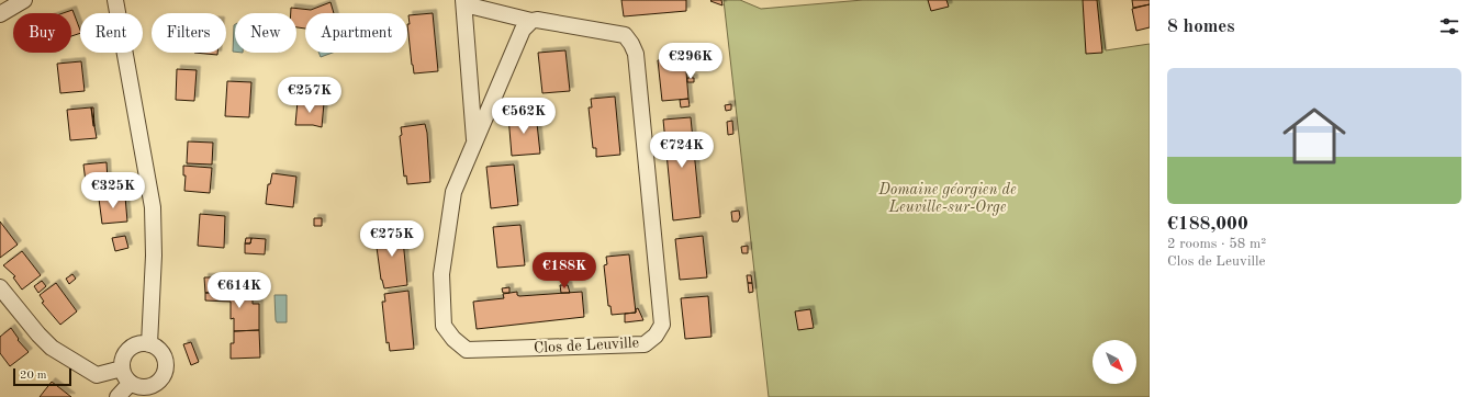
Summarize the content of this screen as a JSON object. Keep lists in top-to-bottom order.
{
  "streets": {
    "street": ["Clos de Leuville"]
  },
  "parks": ["Domaine géorgien de Leuville-sur-Orge"],
  "scale_bar": "20 m",
  "north": "bottom right",
  "page": {
    "heading": "8 homes",
    "chip": [
      "Buy",
      "Rent",
      "Filters",
      "New",
      "Apartment"
    ],
    "price": [
      "€296K",
      "€257K",
      "€562K",
      "€724K",
      "€325K",
      "€275K",
      "€188K",
      "€614K"
    ],
    "list": [
      {
        "name": "€188,000",
        "note": "2 rooms · 58 m² · Clos de Leuville"
      }
    ],
    "scale": "20 m"
  }
}
